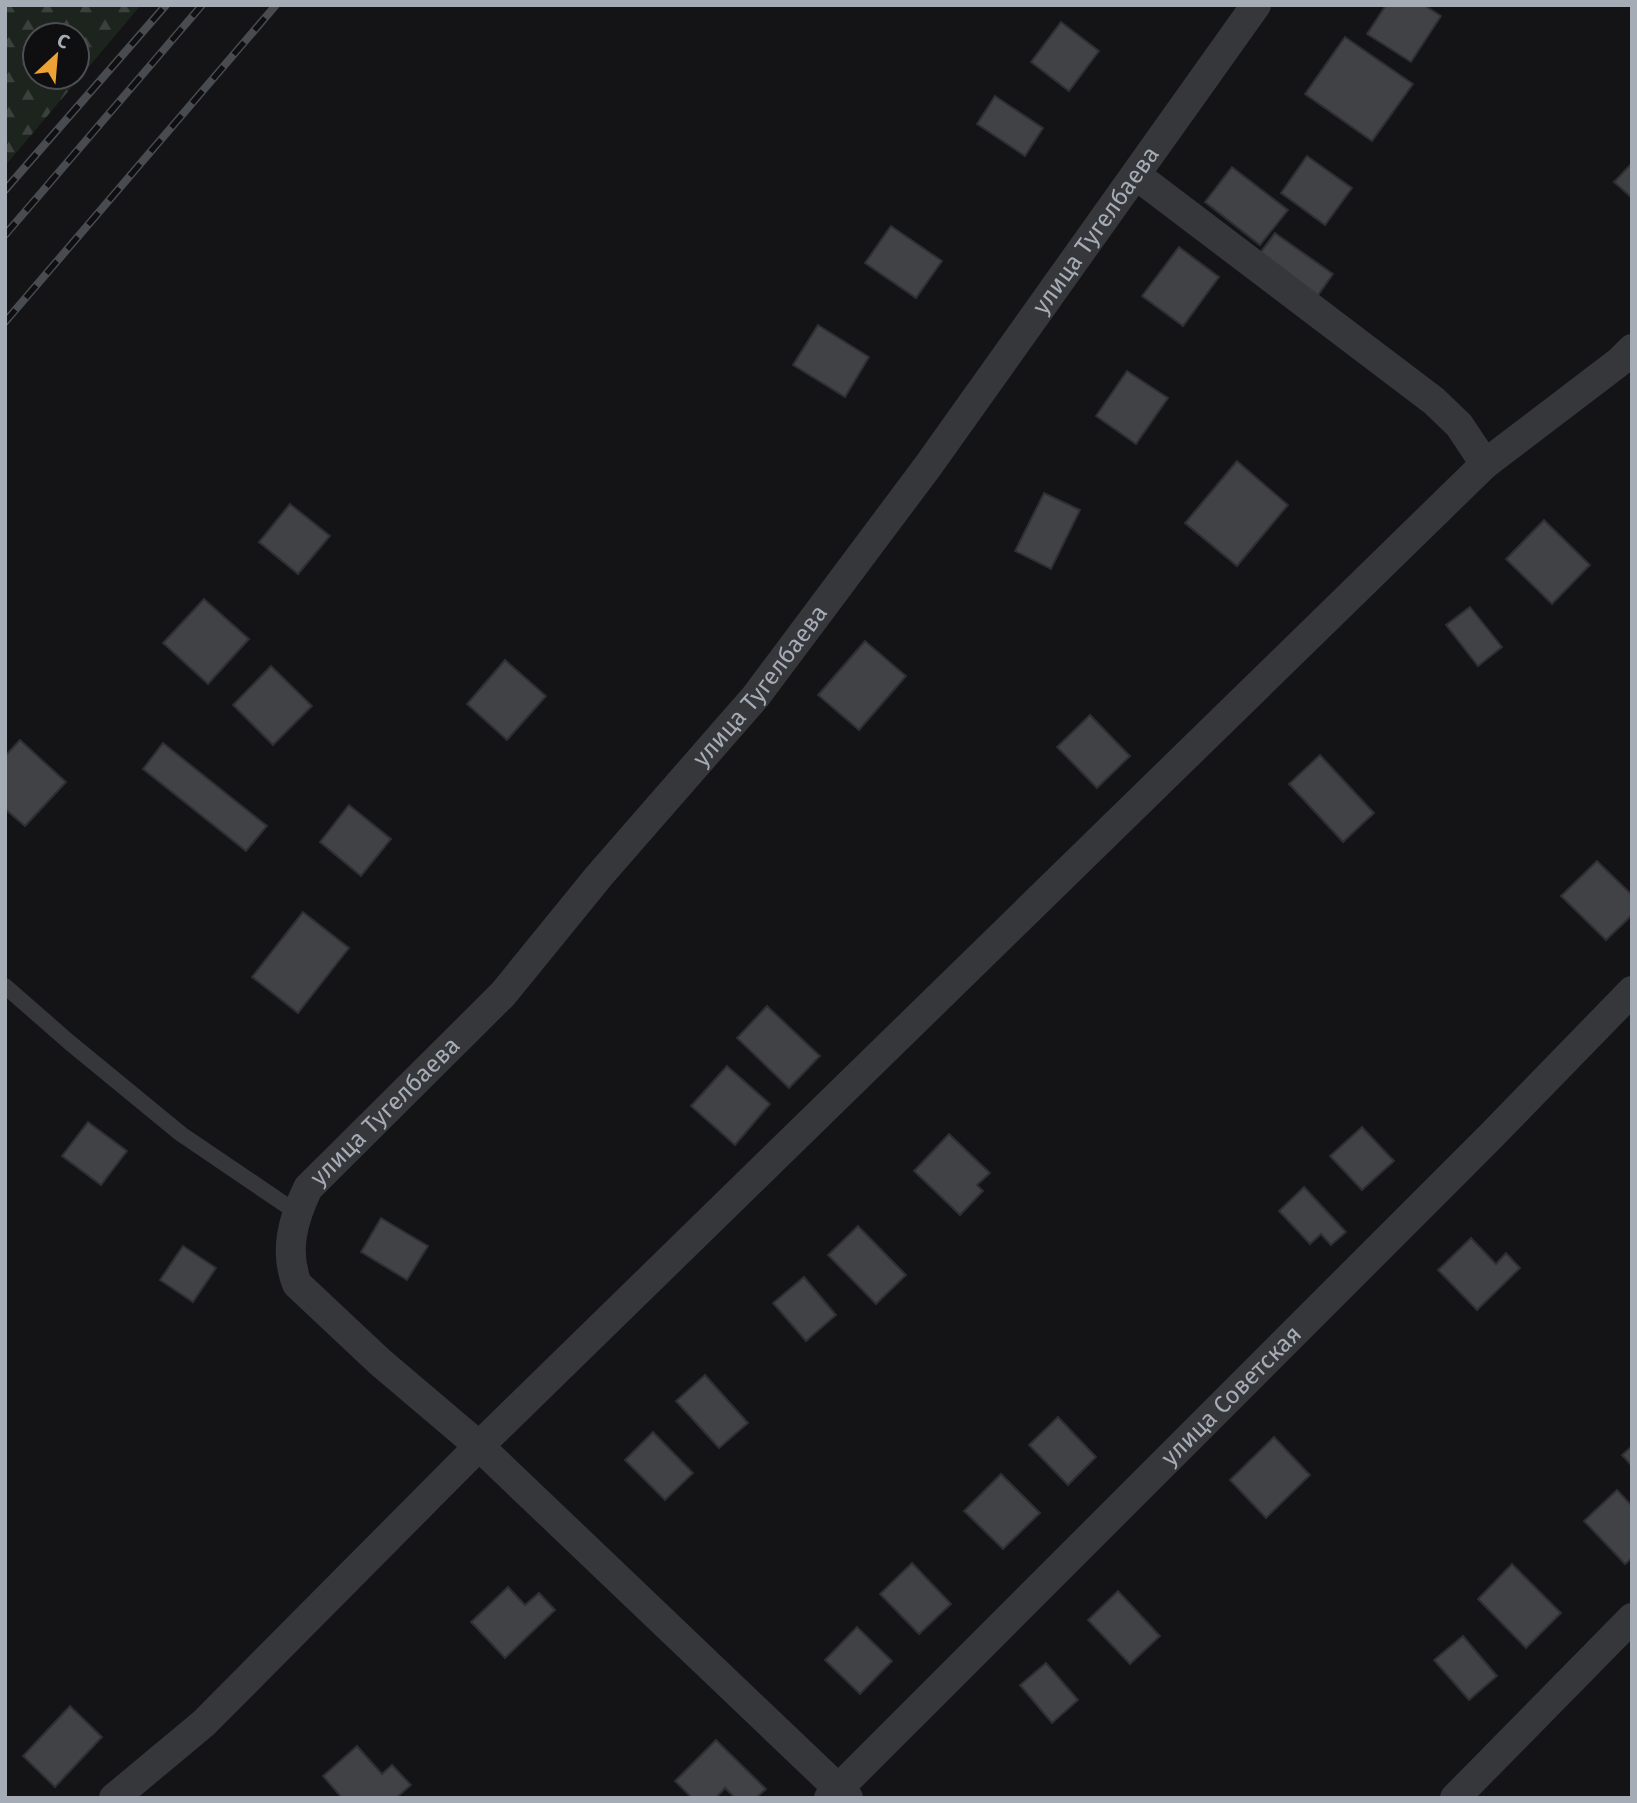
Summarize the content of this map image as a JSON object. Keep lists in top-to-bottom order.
{
  "streets": {
    "street": ["улица Тугелбаева", "улица Советская"]
  },
  "north": "top right"
}
